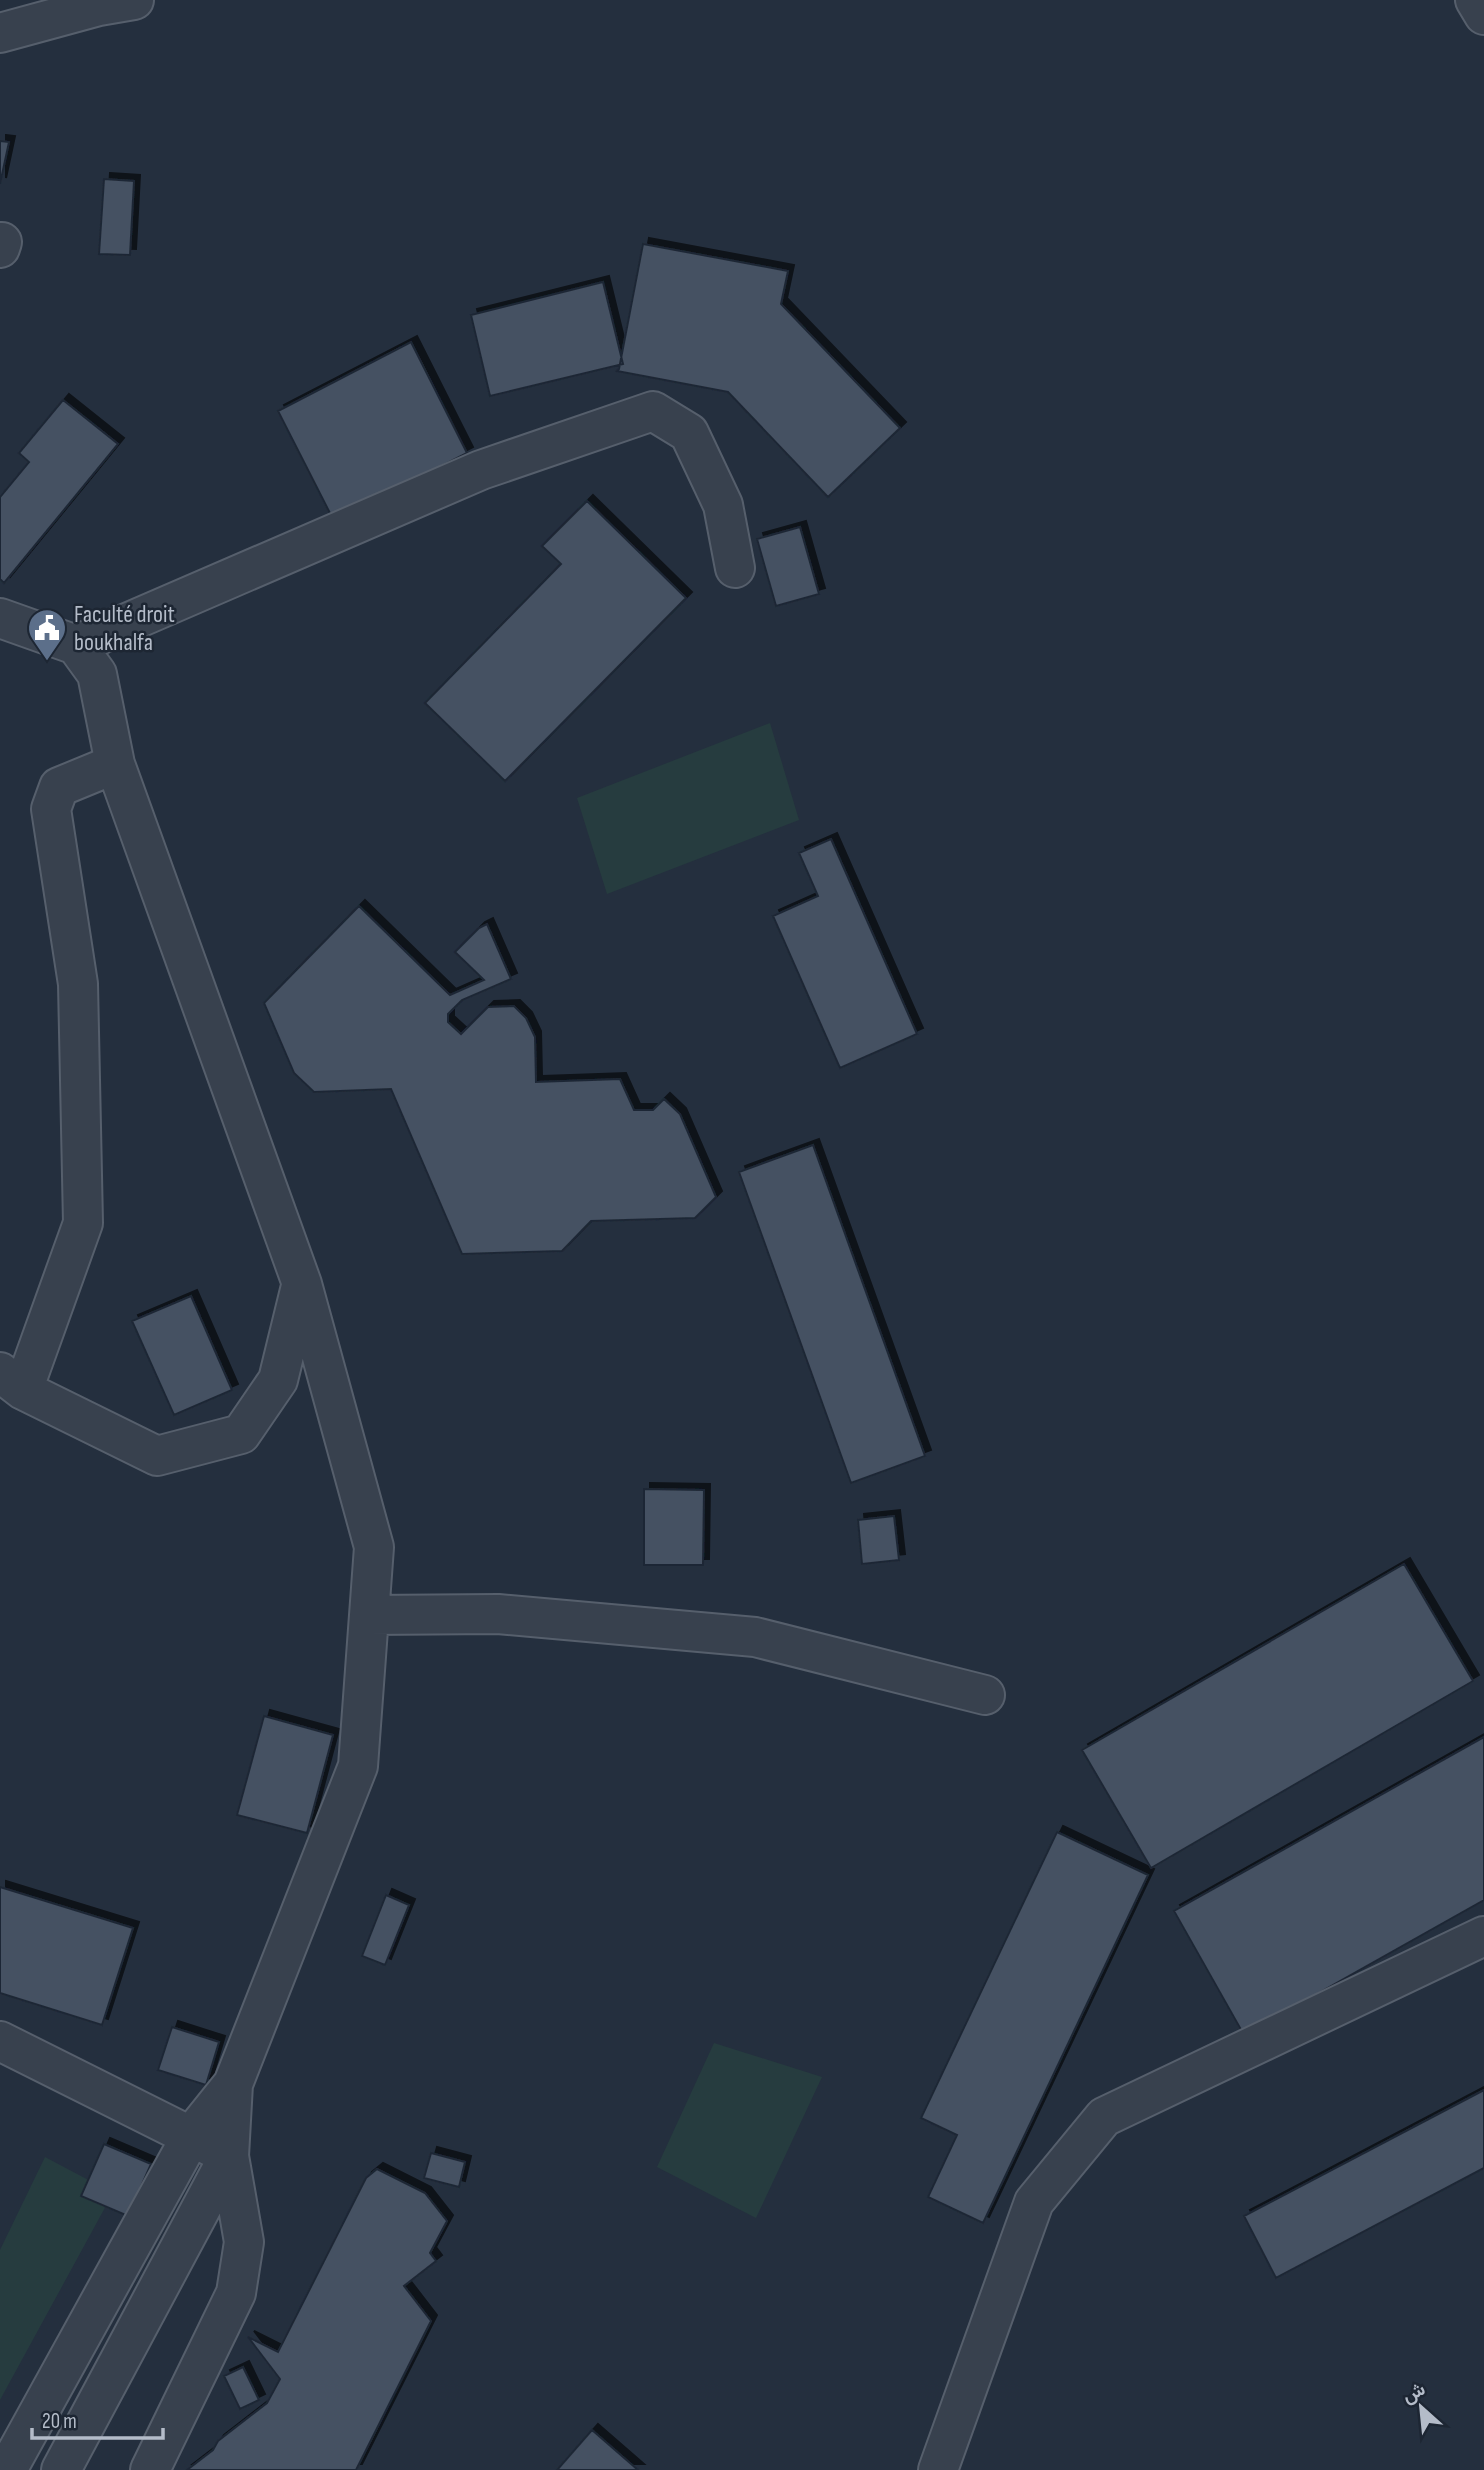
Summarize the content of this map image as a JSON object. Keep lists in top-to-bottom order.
{
  "places": {
    "public building": ["Faculté droit boukhalfa"]
  },
  "scale_bar": "20 m",
  "north": "top left"
}
